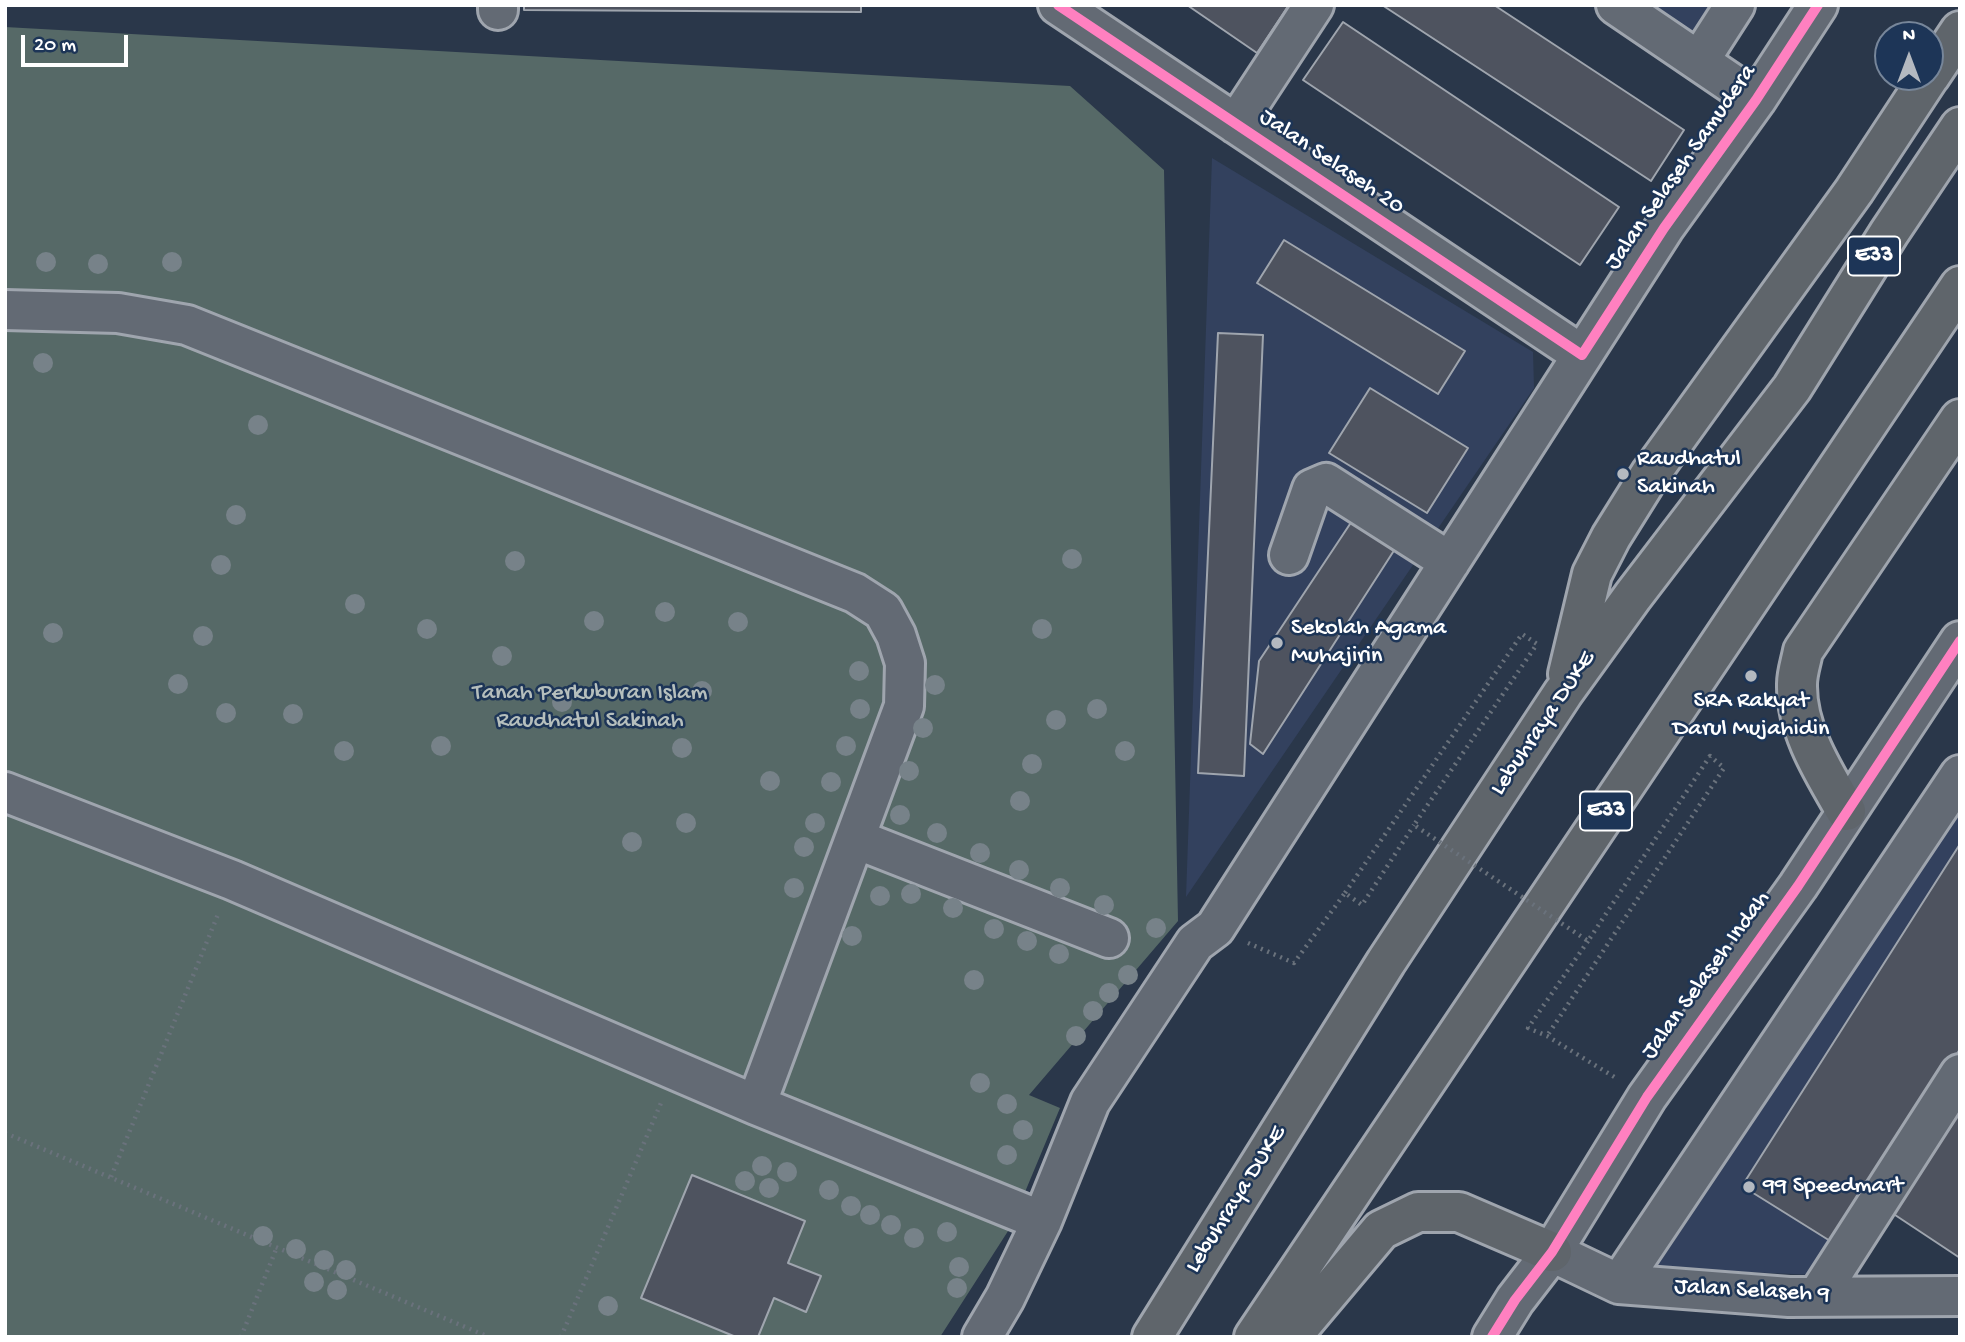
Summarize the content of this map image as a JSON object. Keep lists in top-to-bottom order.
{
  "streets": {
    "highway": ["E33", "Lebuhraya DUKE"],
    "street": [
      "Jalan Selaseh 20",
      "Jalan Selaseh Samudera",
      "Jalan Selaseh Indah",
      "Jalan Selaseh 9"
    ]
  },
  "crossings": [
    ["Jalan Selaseh 20", "Jalan Selaseh Samudera"],
    ["Jalan Selaseh Indah", "Jalan Selaseh 9"]
  ],
  "parks": ["Tanah Perkuburan Islam Raudhatul Sakinah"],
  "places": [
    "Raudhatul Sakinah",
    "Sekolah Agama Muhajirin",
    "SRA Rakyat Darul Mujahidin",
    "99 Speedmart"
  ],
  "scale_bar": "20 m",
  "north": "top"
}
